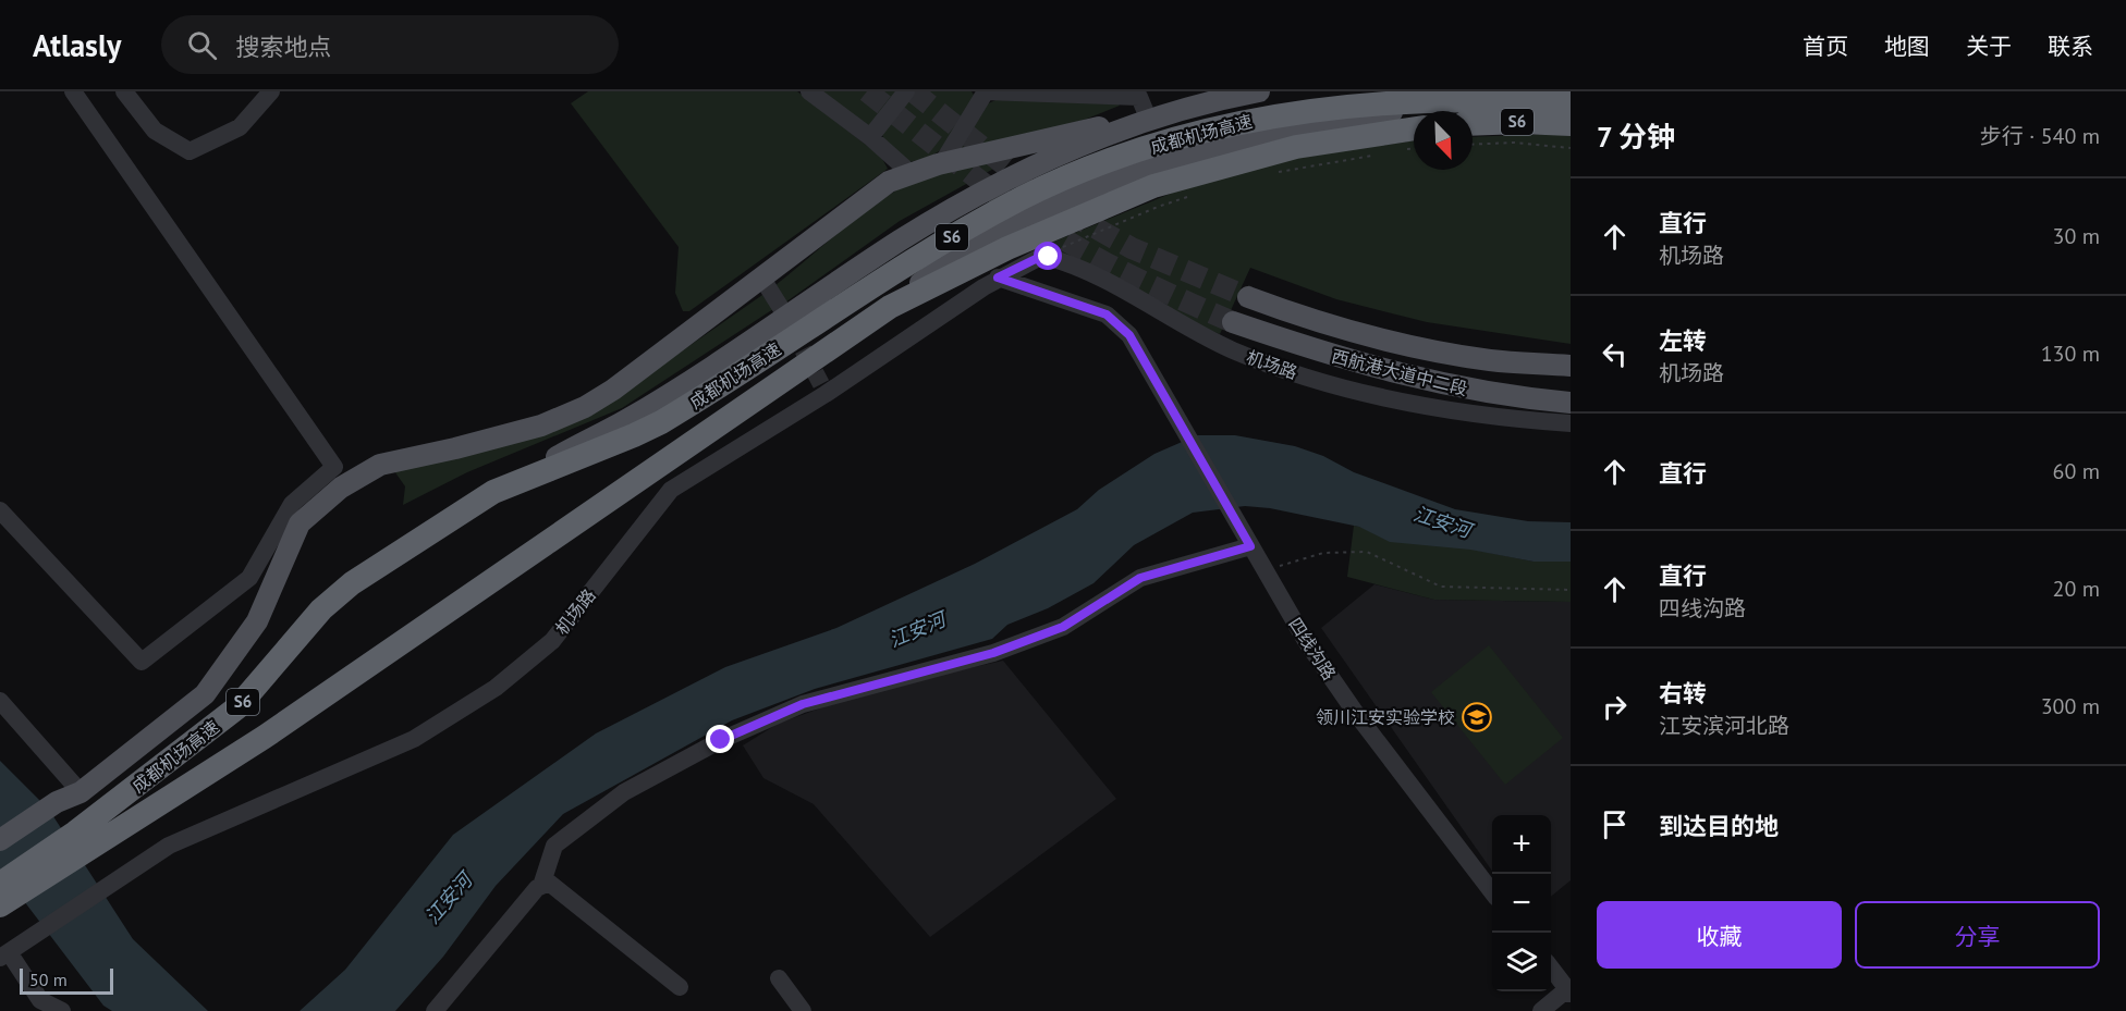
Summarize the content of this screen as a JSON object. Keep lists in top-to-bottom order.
{
  "streets": {
    "highway": ["S6", "成都机场高速"],
    "main road": ["西航港大道中二段"],
    "street": ["机场路", "四线沟路"]
  },
  "crossings": [
    ["机场路", "四线沟路"]
  ],
  "water": ["江安河"],
  "places": {
    "school or university": ["领川江安实验学校"]
  },
  "scale_bar": "50 m",
  "north": "bottom right",
  "page": {
    "header": "Atlasly",
    "search": "搜索地点",
    "nav": [
      "首页",
      "地图",
      "关于",
      "联系"
    ],
    "heading": ["7 分钟", "步行 · 540 m"],
    "list": [
      ["直行", "机场路", "30 m"],
      ["左转", "机场路", "130 m"],
      ["直行", "60 m"],
      ["直行", "四线沟路", "20 m"],
      ["右转", "江安滨河北路", "300 m"],
      "到达目的地"
    ],
    "map_buttons": ["+", "−"],
    "buttons": ["收藏", "分享"],
    "scale": "50 m"
  }
}
